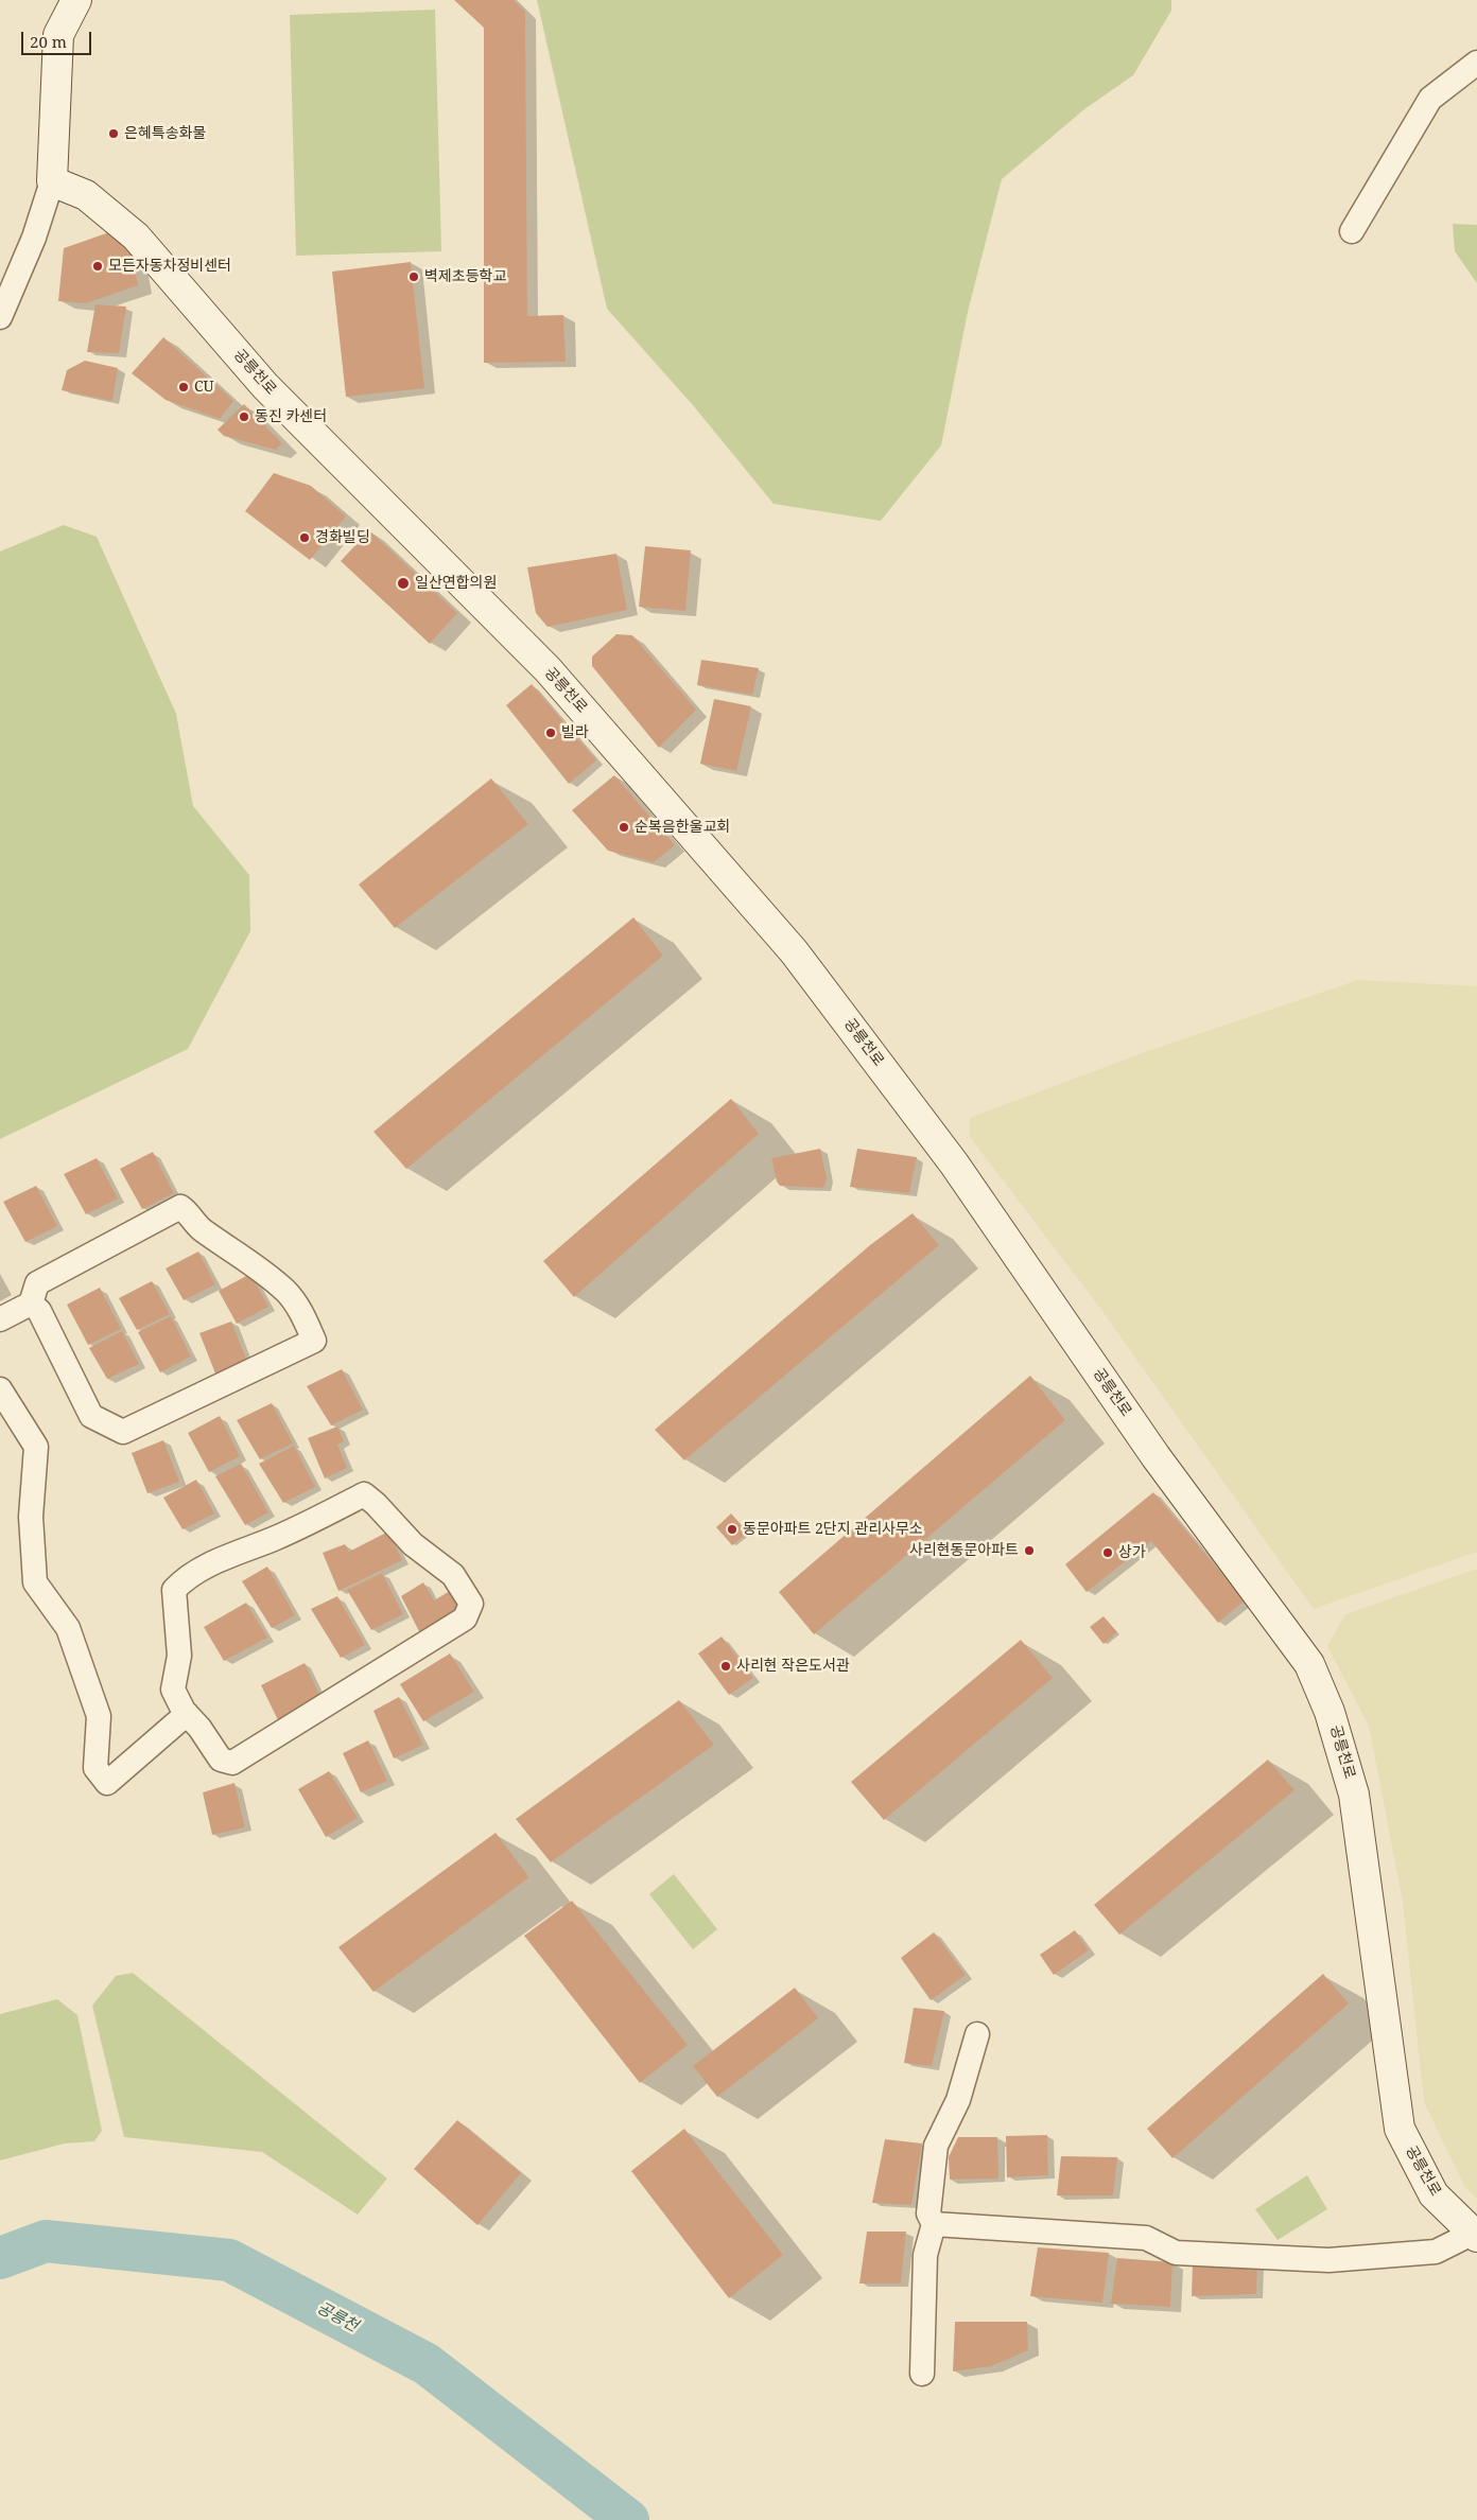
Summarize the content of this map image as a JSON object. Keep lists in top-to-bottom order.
{
  "streets": {
    "street": ["공릉천로"]
  },
  "water": ["공릉천"],
  "places": [
    "은혜특송화물",
    "모든자동차정비센터",
    "벽제초등학교",
    "CU",
    "동진 카센터",
    "경화빌딩",
    "일산연합의원",
    "빌라",
    "순복음한울교회",
    "동문아파트 2단지 관리사무소",
    "사리현동문아파트",
    "상가",
    "사리현 작은도서관"
  ],
  "scale_bar": "20 m"
}
